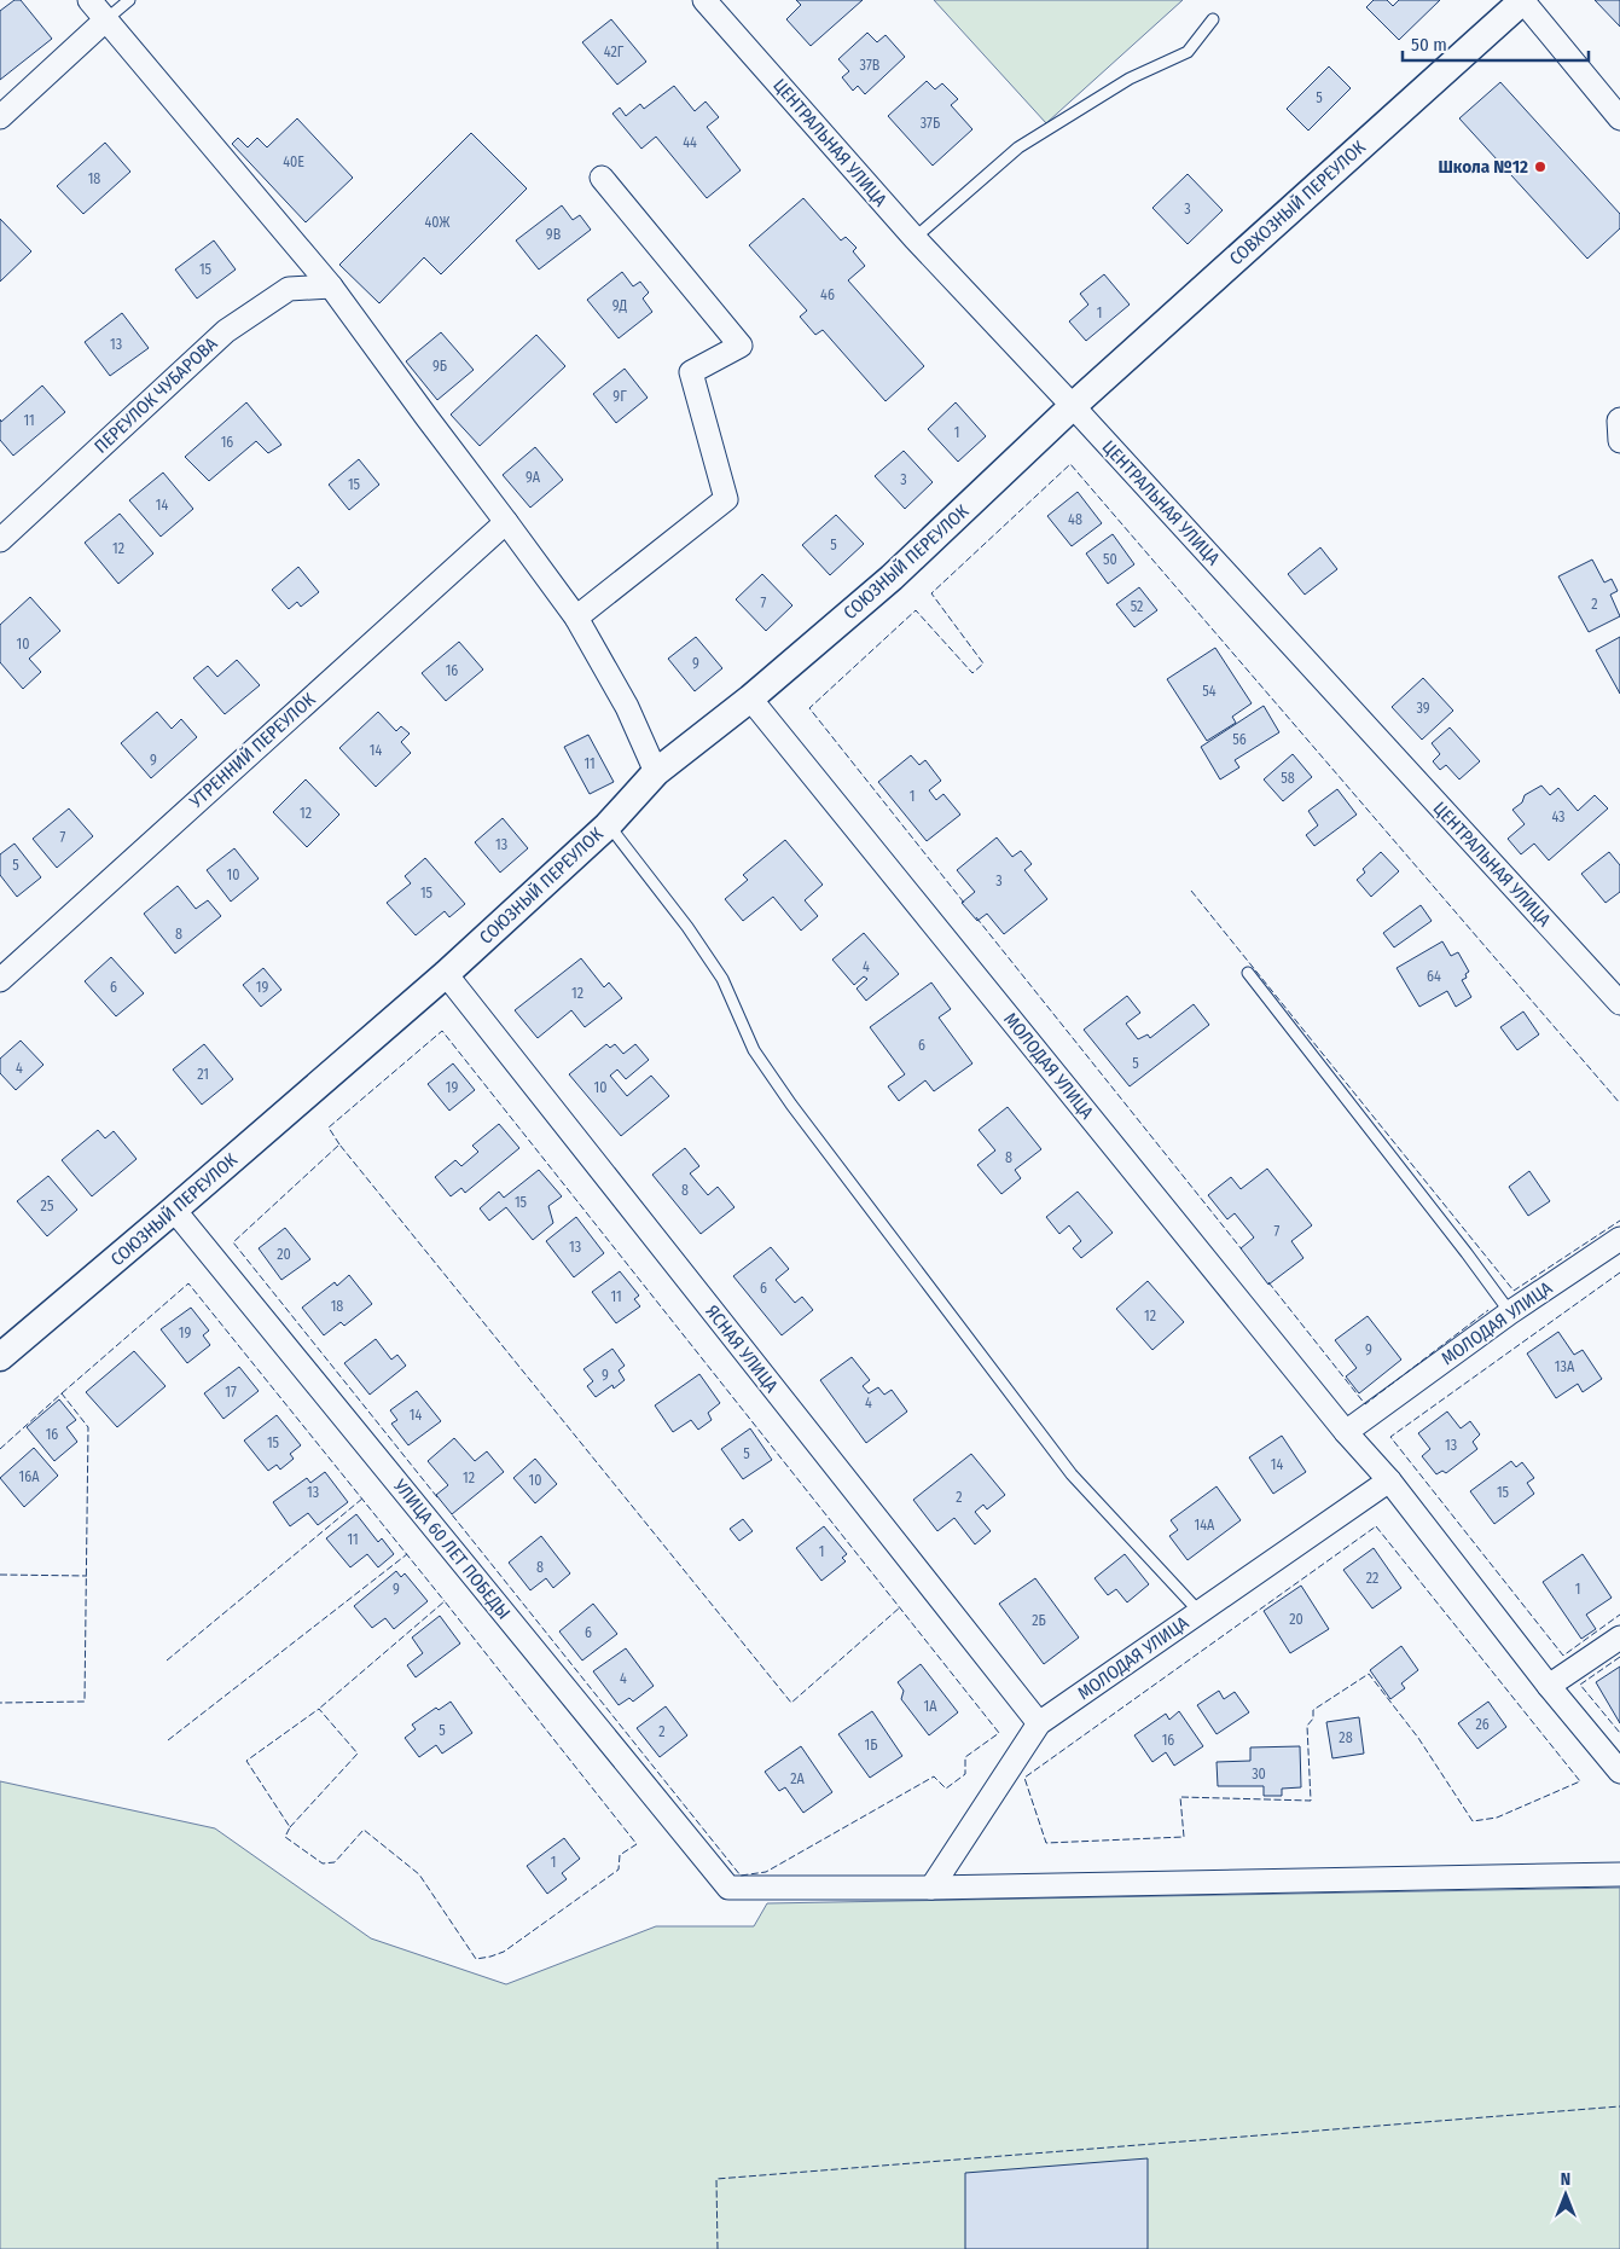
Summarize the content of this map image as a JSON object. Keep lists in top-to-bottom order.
{
  "streets": {
    "street": [
      "ЦЕНТРАЛЬНАЯ УЛИЦА",
      "СОВХОЗНЫЙ ПЕРЕУЛОК",
      "ПЕРЕУЛОК ЧУБАРОВА",
      "СОЮЗНЫЙ ПЕРЕУЛОК",
      "УТРЕННИЙ ПЕРЕУЛОК",
      "МОЛОДАЯ УЛИЦА",
      "ЯСНАЯ УЛИЦА",
      "УЛИЦА 60 ЛЕТ ПОБЕДЫ"
    ]
  },
  "crossings": [
    ["ЦЕНТРАЛЬНАЯ УЛИЦА", "СОВХОЗНЫЙ ПЕРЕУЛОК"],
    ["ЦЕНТРАЛЬНАЯ УЛИЦА", "СОЮЗНЫЙ ПЕРЕУЛОК"],
    ["СОВХОЗНЫЙ ПЕРЕУЛОК", "СОЮЗНЫЙ ПЕРЕУЛОК"],
    ["СОЮЗНЫЙ ПЕРЕУЛОК", "МОЛОДАЯ УЛИЦА"],
    ["СОЮЗНЫЙ ПЕРЕУЛОК", "ЯСНАЯ УЛИЦА"],
    ["СОЮЗНЫЙ ПЕРЕУЛОК", "УЛИЦА 60 ЛЕТ ПОБЕДЫ"],
    ["МОЛОДАЯ УЛИЦА", "ЯСНАЯ УЛИЦА"],
    ["МОЛОДАЯ УЛИЦА", "УЛИЦА 60 ЛЕТ ПОБЕДЫ"]
  ],
  "places": ["Школа №12"],
  "house_numbers": [
    "42Г",
    "37В",
    "5",
    "37Б",
    "44",
    "40Е",
    "18",
    "3",
    "40Ж",
    "9В",
    "15",
    "46",
    "9Д",
    "1",
    "13",
    "9Б",
    "9Г",
    "11",
    "1",
    "16",
    "9А",
    "3",
    "15",
    "14",
    "48",
    "5",
    "12",
    "50",
    "7",
    "2",
    "52",
    "10",
    "9",
    "16",
    "54",
    "39",
    "56",
    "14",
    "9",
    "11",
    "58",
    "1",
    "12",
    "43",
    "7",
    "13",
    "5",
    "10",
    "3",
    "15",
    "8",
    "4",
    "64",
    "6",
    "19",
    "12",
    "6",
    "5",
    "4",
    "21",
    "19",
    "10",
    "8",
    "8",
    "15",
    "25",
    "7",
    "13",
    "20",
    "6",
    "11",
    "18",
    "12",
    "19",
    "9",
    "13А",
    "9",
    "17",
    "4",
    "14",
    "16",
    "15",
    "13",
    "5",
    "14",
    "16А",
    "12",
    "10",
    "13",
    "15",
    "2",
    "14А",
    "11",
    "1",
    "8",
    "22",
    "9",
    "1",
    "20",
    "2Б",
    "6",
    "4",
    "1А",
    "26",
    "5",
    "2",
    "28",
    "16",
    "1Б",
    "30",
    "2А",
    "1"
  ],
  "scale_bar": "50 m",
  "north": "top"
}
